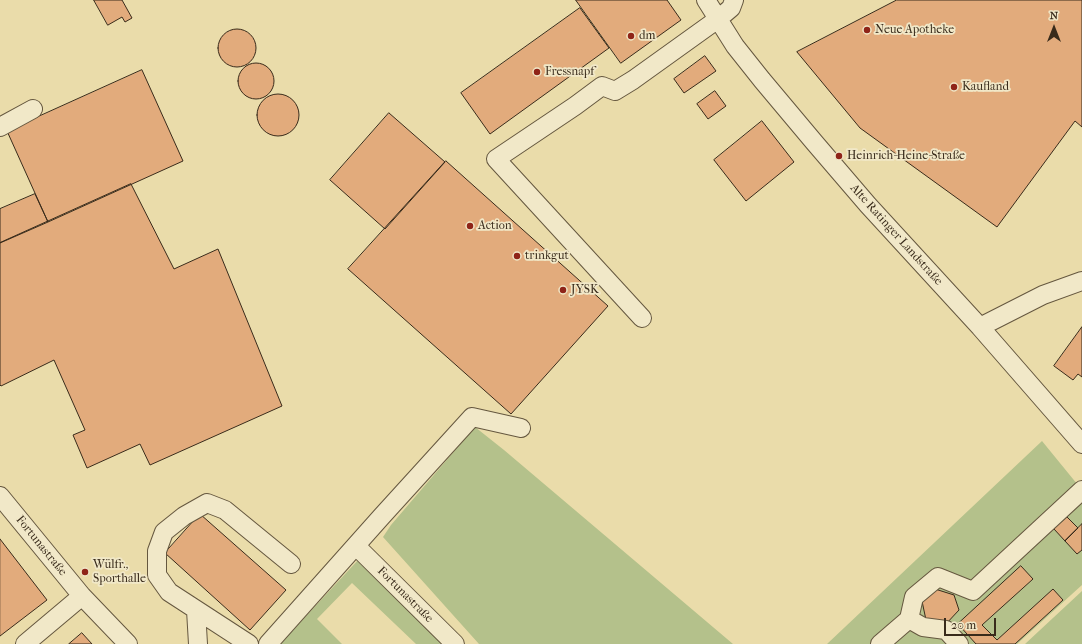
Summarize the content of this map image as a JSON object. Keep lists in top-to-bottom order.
{
  "streets": {
    "street": ["Alte Ratinger Landstraße", "Fortunastraße"]
  },
  "places": [
    "Neue Apotheke",
    "dm",
    "Fressnapf",
    "Kaufland",
    "Heinrich-Heine-Straße",
    "Action",
    "trinkgut",
    "JYSK",
    "Wülfr., Sporthalle"
  ],
  "scale_bar": "20 m",
  "north": "top"
}
